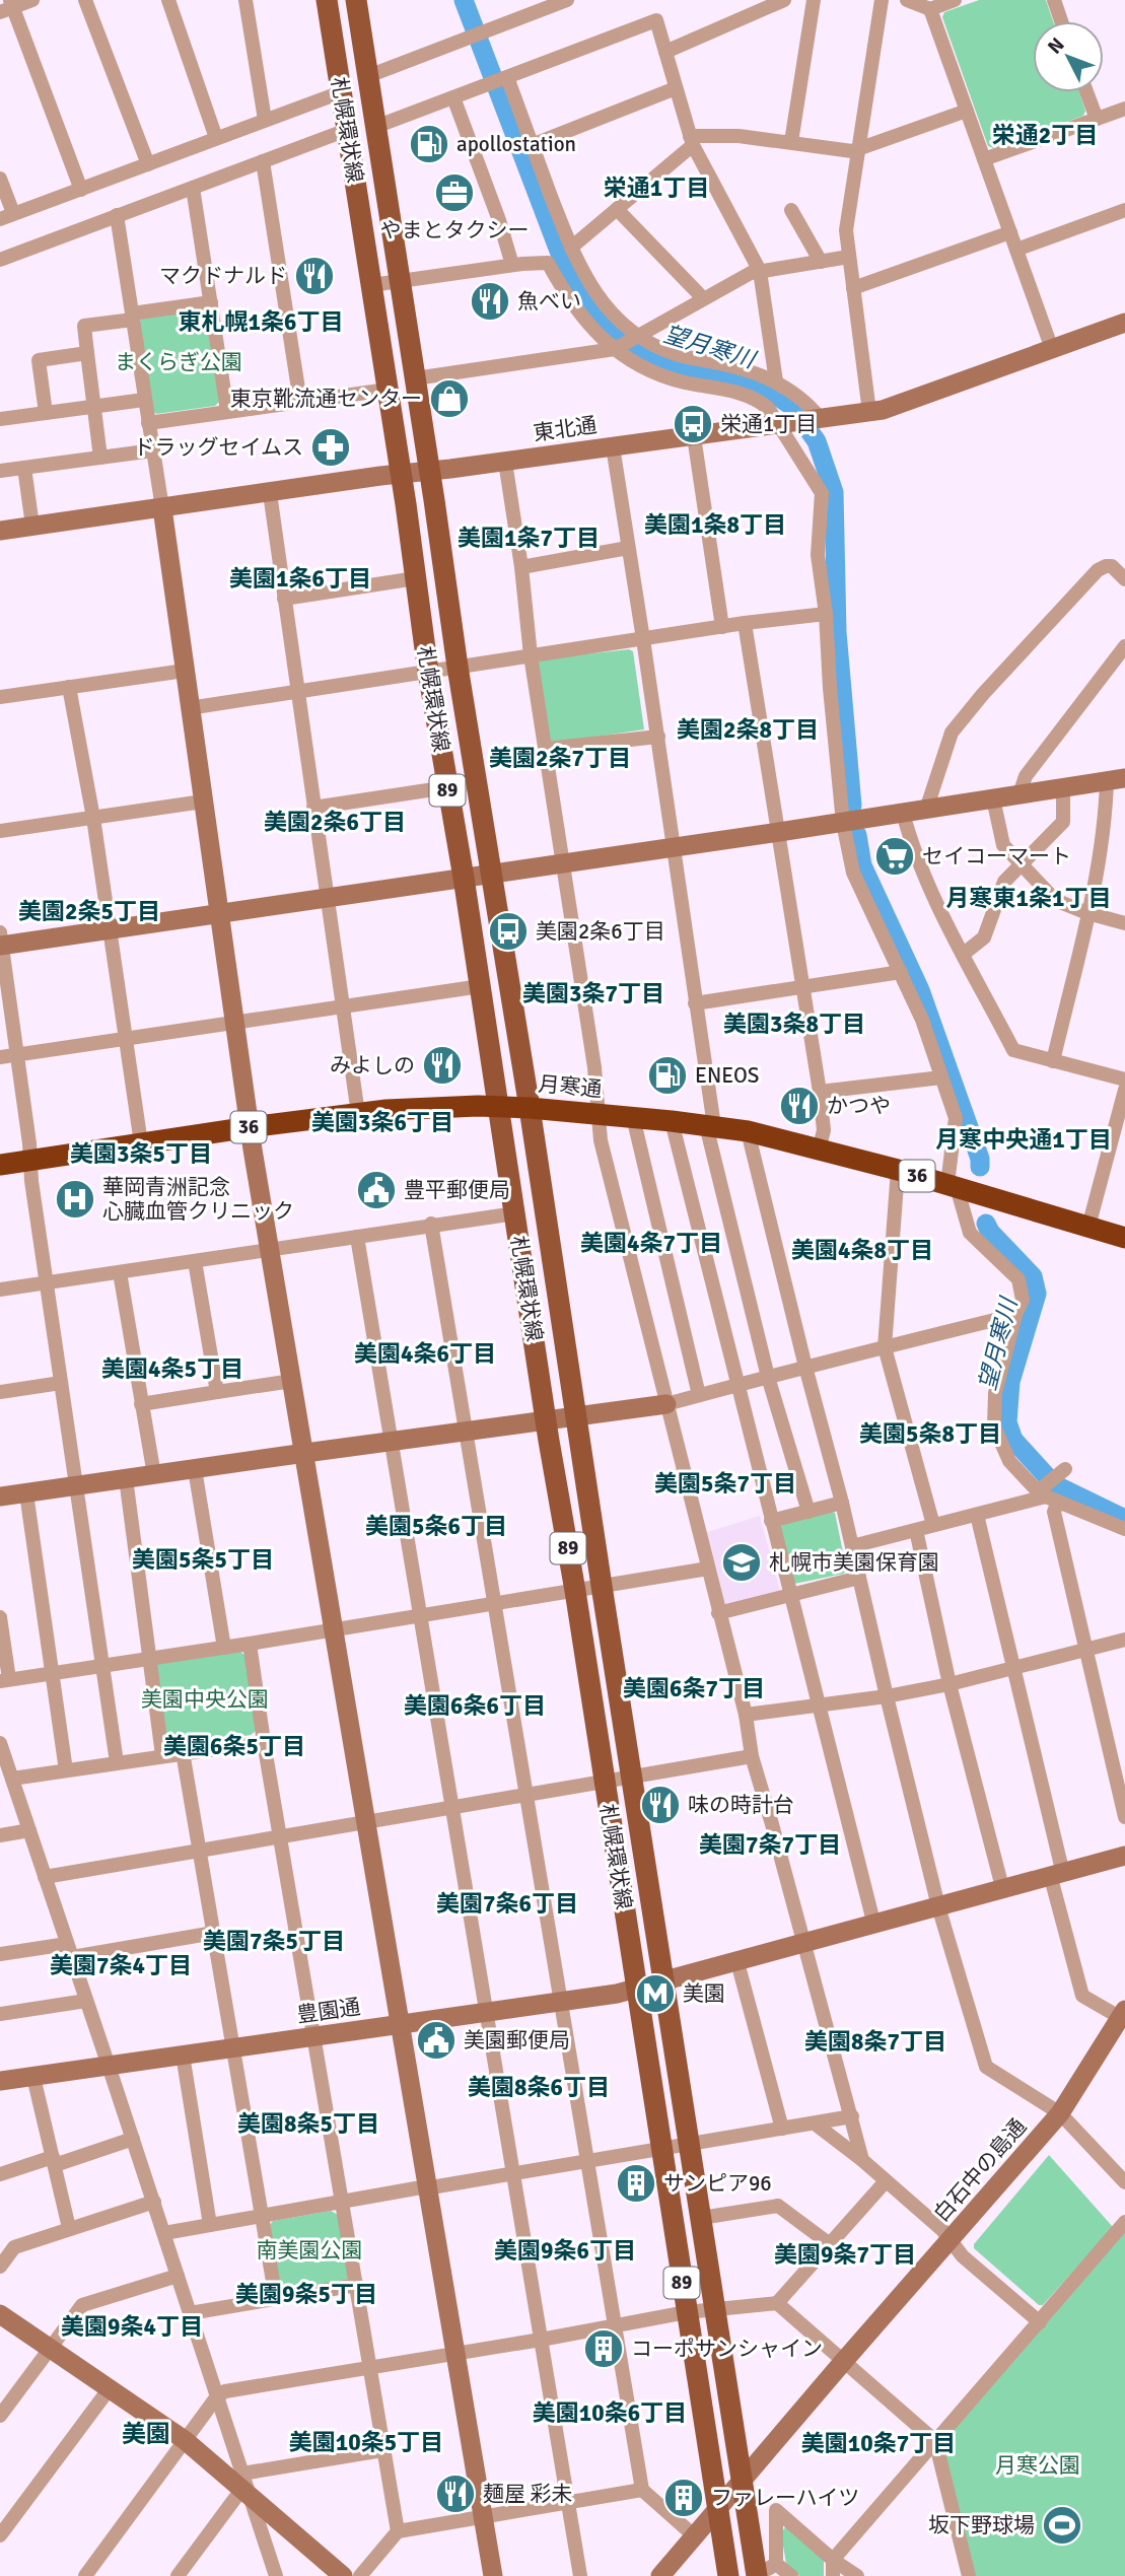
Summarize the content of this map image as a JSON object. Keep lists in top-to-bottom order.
{
  "streets": {
    "highway": ["月寒通", "36"],
    "main road": ["札幌環状線", "89"],
    "street": ["東北通", "豊園通", "白石中の島通"]
  },
  "crossings": [
    ["札幌環状線", "東北通"],
    ["札幌環状線", "月寒通"],
    ["札幌環状線", "豊園通"],
    ["札幌環状線", "白石中の島通"]
  ],
  "districts": [
    "栄通2丁目",
    "栄通1丁目",
    "東札幌1条6丁目",
    "美園1条8丁目",
    "美園1条7丁目",
    "美園1条6丁目",
    "美園2条8丁目",
    "美園2条7丁目",
    "美園2条6丁目",
    "月寒東1条1丁目",
    "美園2条5丁目",
    "美園3条7丁目",
    "美園3条8丁目",
    "美園3条6丁目",
    "月寒中央通1丁目",
    "美園3条5丁目",
    "美園4条7丁目",
    "美園4条8丁目",
    "美園4条6丁目",
    "美園4条5丁目",
    "美園5条8丁目",
    "美園5条7丁目",
    "美園5条6丁目",
    "美園5条5丁目",
    "美園6条7丁目",
    "美園6条6丁目",
    "美園6条5丁目",
    "美園7条7丁目",
    "美園7条6丁目",
    "美園7条5丁目",
    "美園7条4丁目",
    "美園8条7丁目",
    "美園8条6丁目",
    "美園8条5丁目",
    "美園9条6丁目",
    "美園9条7丁目",
    "美園9条5丁目",
    "美園9条4丁目",
    "美園10条6丁目",
    "美園",
    "美園10条5丁目",
    "美園10条7丁目"
  ],
  "water": ["望月寒川"],
  "parks": [
    "まくらぎ公園",
    "美園中央公園",
    "南美園公園",
    "月寒公園"
  ],
  "places": {
    "fuel station": ["apollostation", "ENEOS"],
    "office": ["やまとタクシー"],
    "restaurant": [
      "マクドナルド",
      "魚べい",
      "みよしの",
      "かつや",
      "味の時計台",
      "麺屋 彩未"
    ],
    "shop": ["東京靴流通センター"],
    "bus stop": ["栄通1丁目", "美園2条6丁目"],
    "pharmacy": ["ドラッグセイムス"],
    "supermarket": ["セイコーマート"],
    "public building": ["豊平郵便局", "美園郵便局"],
    "hospital": ["華岡青洲記念 心臓血管クリニック"],
    "school or university": ["札幌市美園保育園"],
    "metro station": ["美園"],
    "building": ["サンピア96", "コーポサンシャイン", "ファレーハイツ"],
    "sports": ["坂下野球場"]
  },
  "north": "top left"
}
